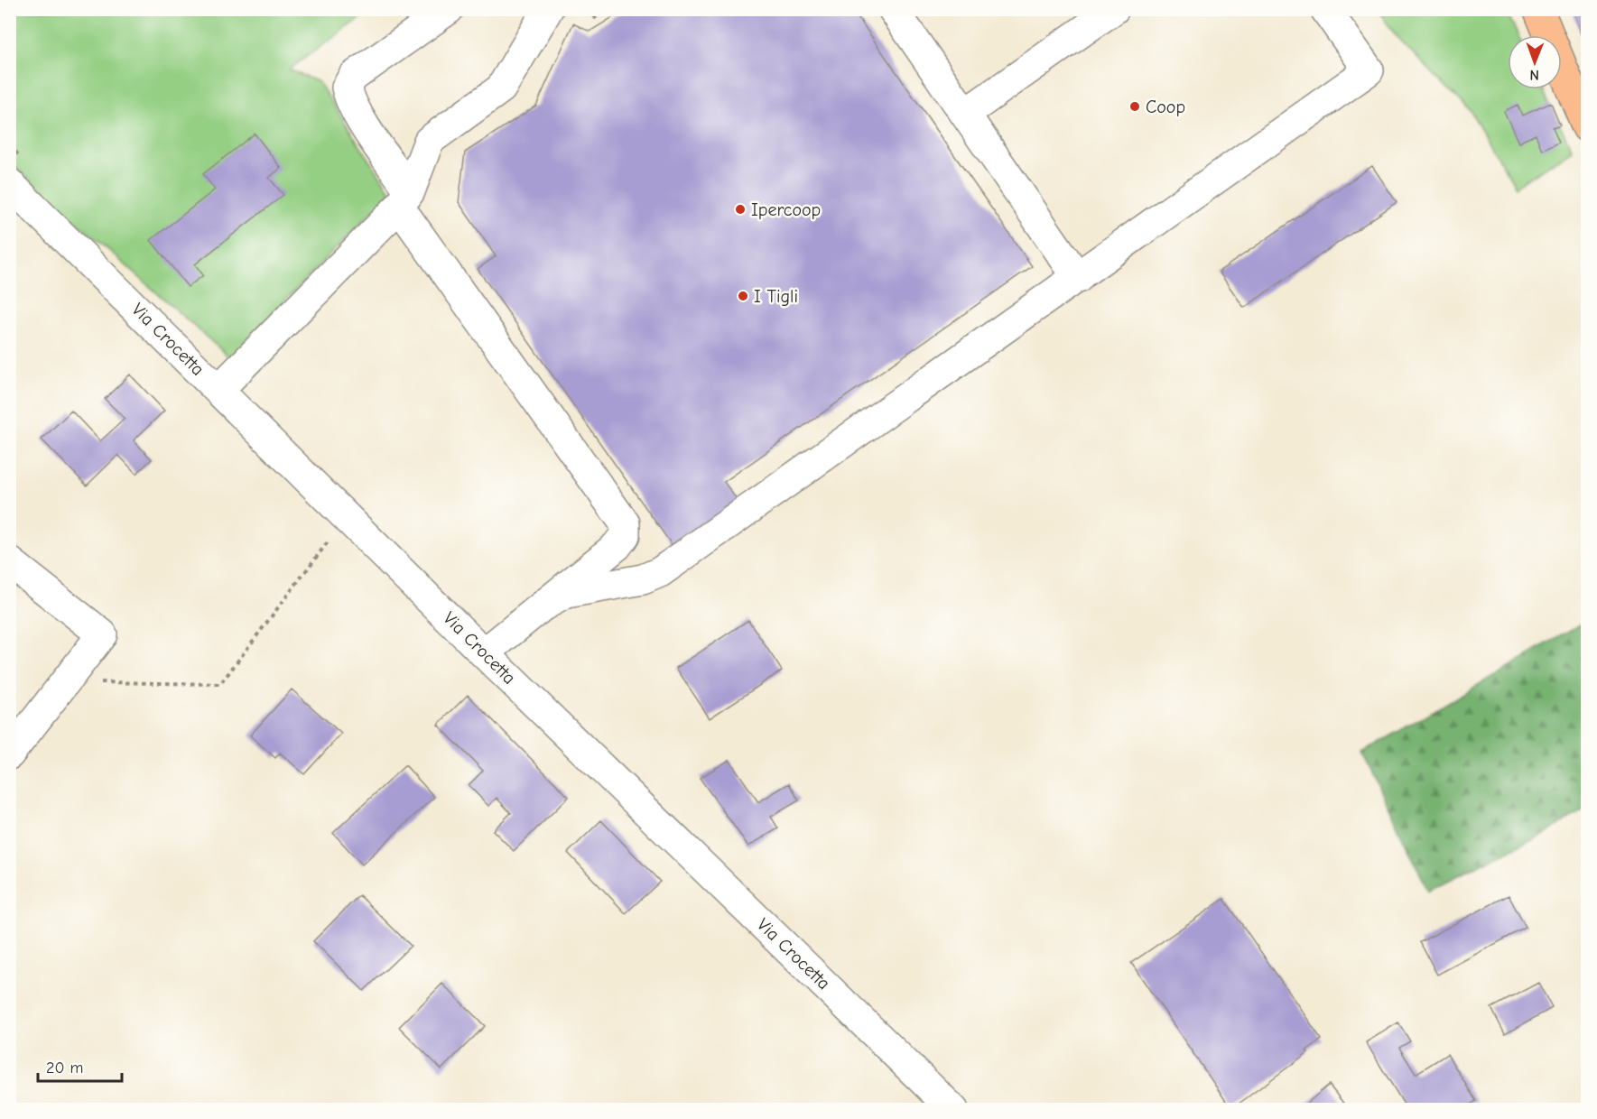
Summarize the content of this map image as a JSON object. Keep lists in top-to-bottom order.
{
  "streets": {
    "street": ["Via Crocetta"]
  },
  "places": ["Coop", "Ipercoop", "I Tigli"],
  "scale_bar": "20 m",
  "north": "bottom"
}
